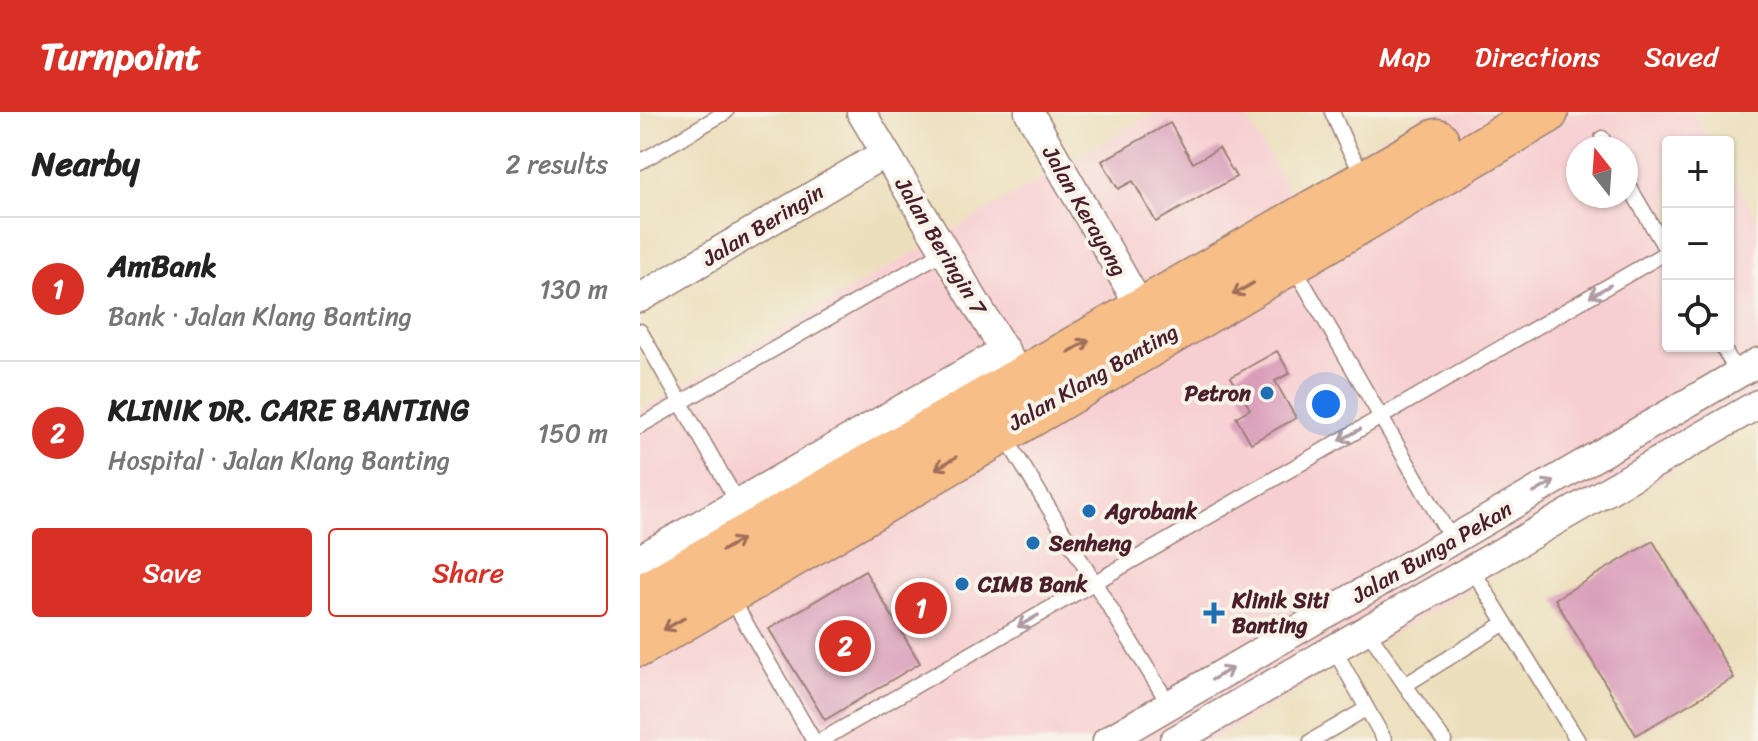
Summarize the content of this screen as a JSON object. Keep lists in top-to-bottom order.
{
  "streets": {
    "highway": ["Jalan Klang Banting"],
    "street": [
      "Jalan Kerayong",
      "Jalan Beringin",
      "Jalan Beringin 7",
      "Jalan Bunga Pekan"
    ]
  },
  "crossings": [
    ["Jalan Kerayong", "Jalan Klang Banting"],
    ["Jalan Beringin", "Jalan Beringin 7"],
    ["Jalan Beringin 7", "Jalan Klang Banting"]
  ],
  "places": {
    "other": [
      "Petron",
      "Agrobank",
      "Senheng",
      "CIMB Bank"
    ],
    "health": ["Klinik Siti Banting"]
  },
  "north": "top",
  "page": {
    "header": "Turnpoint",
    "nav": ["Map", "Directions", "Saved"],
    "heading": ["Nearby", "2 results"],
    "map_buttons": ["+", "−"],
    "list": [
      {
        "mark": "1",
        "name": "AmBank",
        "note": "Bank · Jalan Klang Banting",
        "value": "130 m"
      },
      {
        "mark": "2",
        "name": "KLINIK DR. CARE BANTING",
        "note": "Hospital · Jalan Klang Banting",
        "value": "150 m"
      }
    ],
    "buttons": ["Save", "Share"],
    "pins": ["1", "2"]
  }
}
